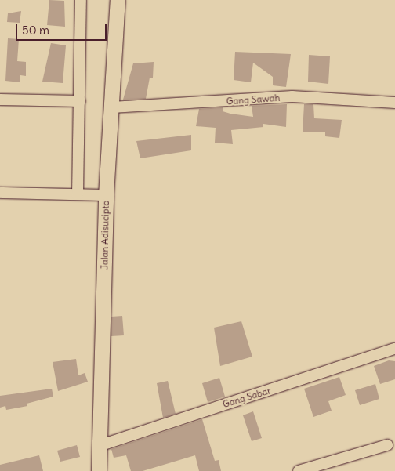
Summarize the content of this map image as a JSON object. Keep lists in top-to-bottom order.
{
  "streets": {
    "main road": ["Jalan Adisucipto"],
    "street": ["Gang Sawah", "Gang Sabar"]
  },
  "crossings": [
    ["Gang Sawah", "Jalan Adisucipto"],
    ["Jalan Adisucipto", "Gang Sabar"]
  ],
  "scale_bar": "50 m"
}
